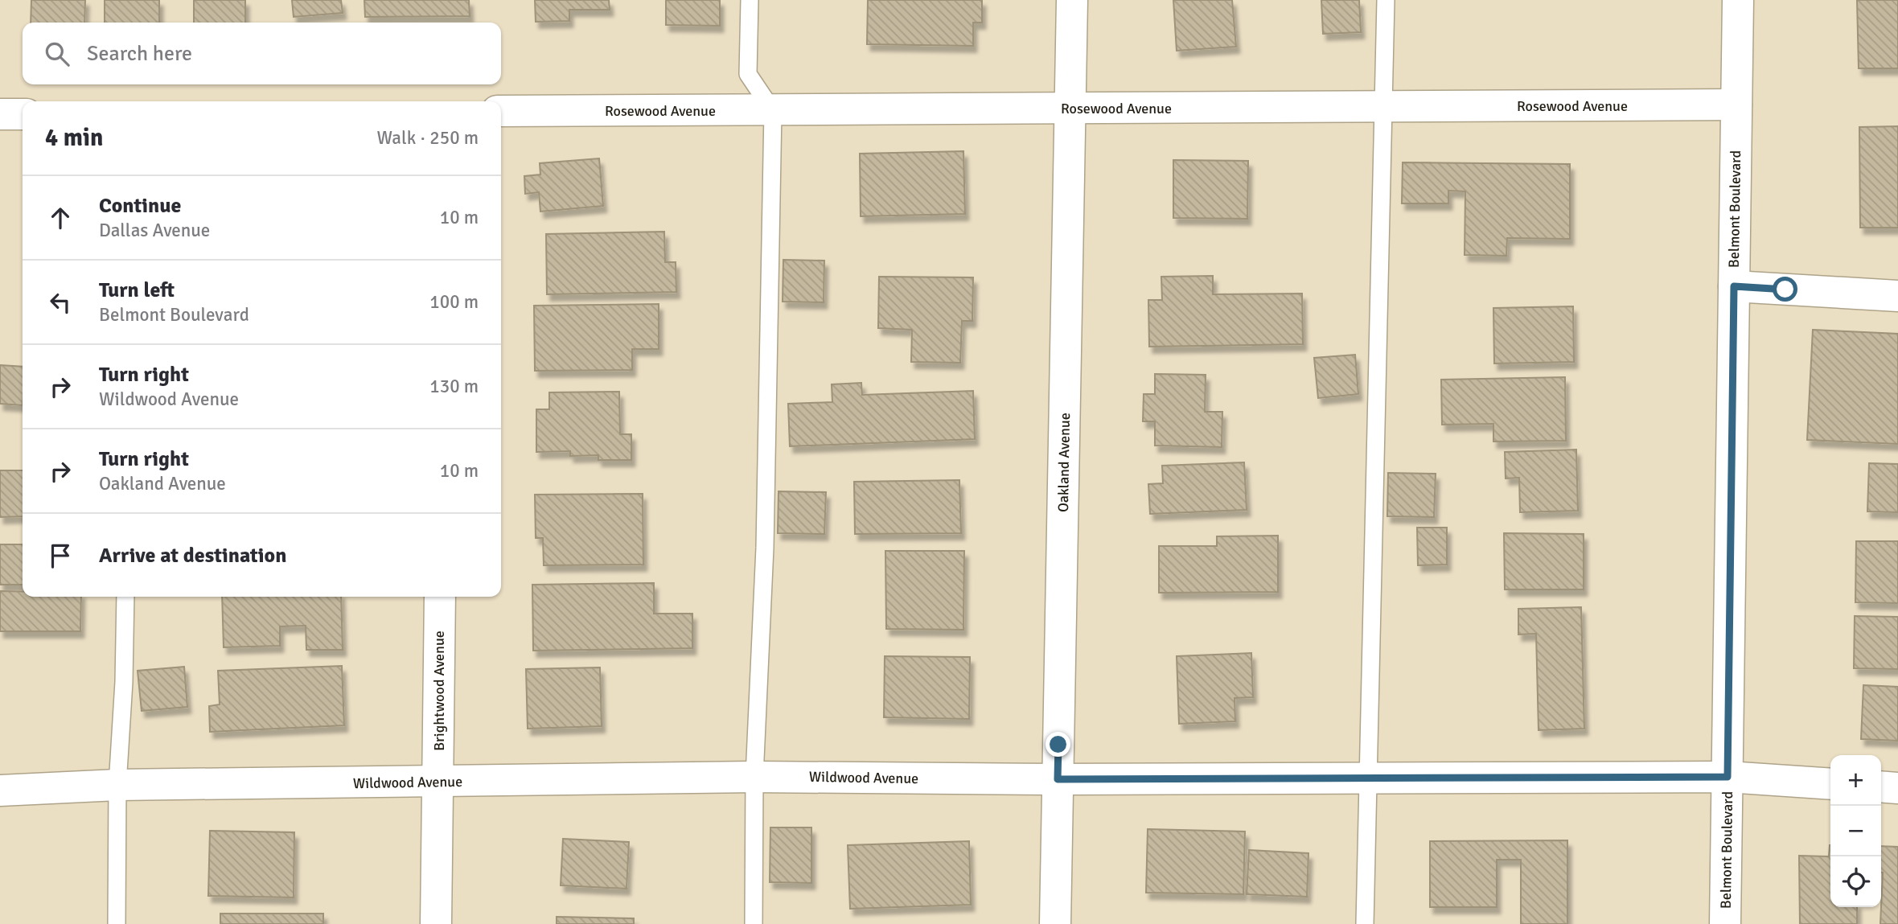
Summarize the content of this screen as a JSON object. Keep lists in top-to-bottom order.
{
  "streets": {
    "street": [
      "Rosewood Avenue",
      "Belmont Boulevard",
      "Oakland Avenue",
      "Brightwood Avenue",
      "Wildwood Avenue"
    ]
  },
  "crossings": [
    ["Rosewood Avenue", "Belmont Boulevard"],
    ["Rosewood Avenue", "Oakland Avenue"],
    ["Belmont Boulevard", "Wildwood Avenue"],
    ["Oakland Avenue", "Wildwood Avenue"],
    ["Brightwood Avenue", "Wildwood Avenue"]
  ],
  "page": {
    "search": "Search here",
    "heading": ["4 min", "Walk · 250 m"],
    "list": [
      ["Continue", "Dallas Avenue", "10 m"],
      ["Turn left", "Belmont Boulevard", "100 m"],
      ["Turn right", "Wildwood Avenue", "130 m"],
      ["Turn right", "Oakland Avenue", "10 m"],
      "Arrive at destination"
    ],
    "map_buttons": ["+", "−"]
  }
}
